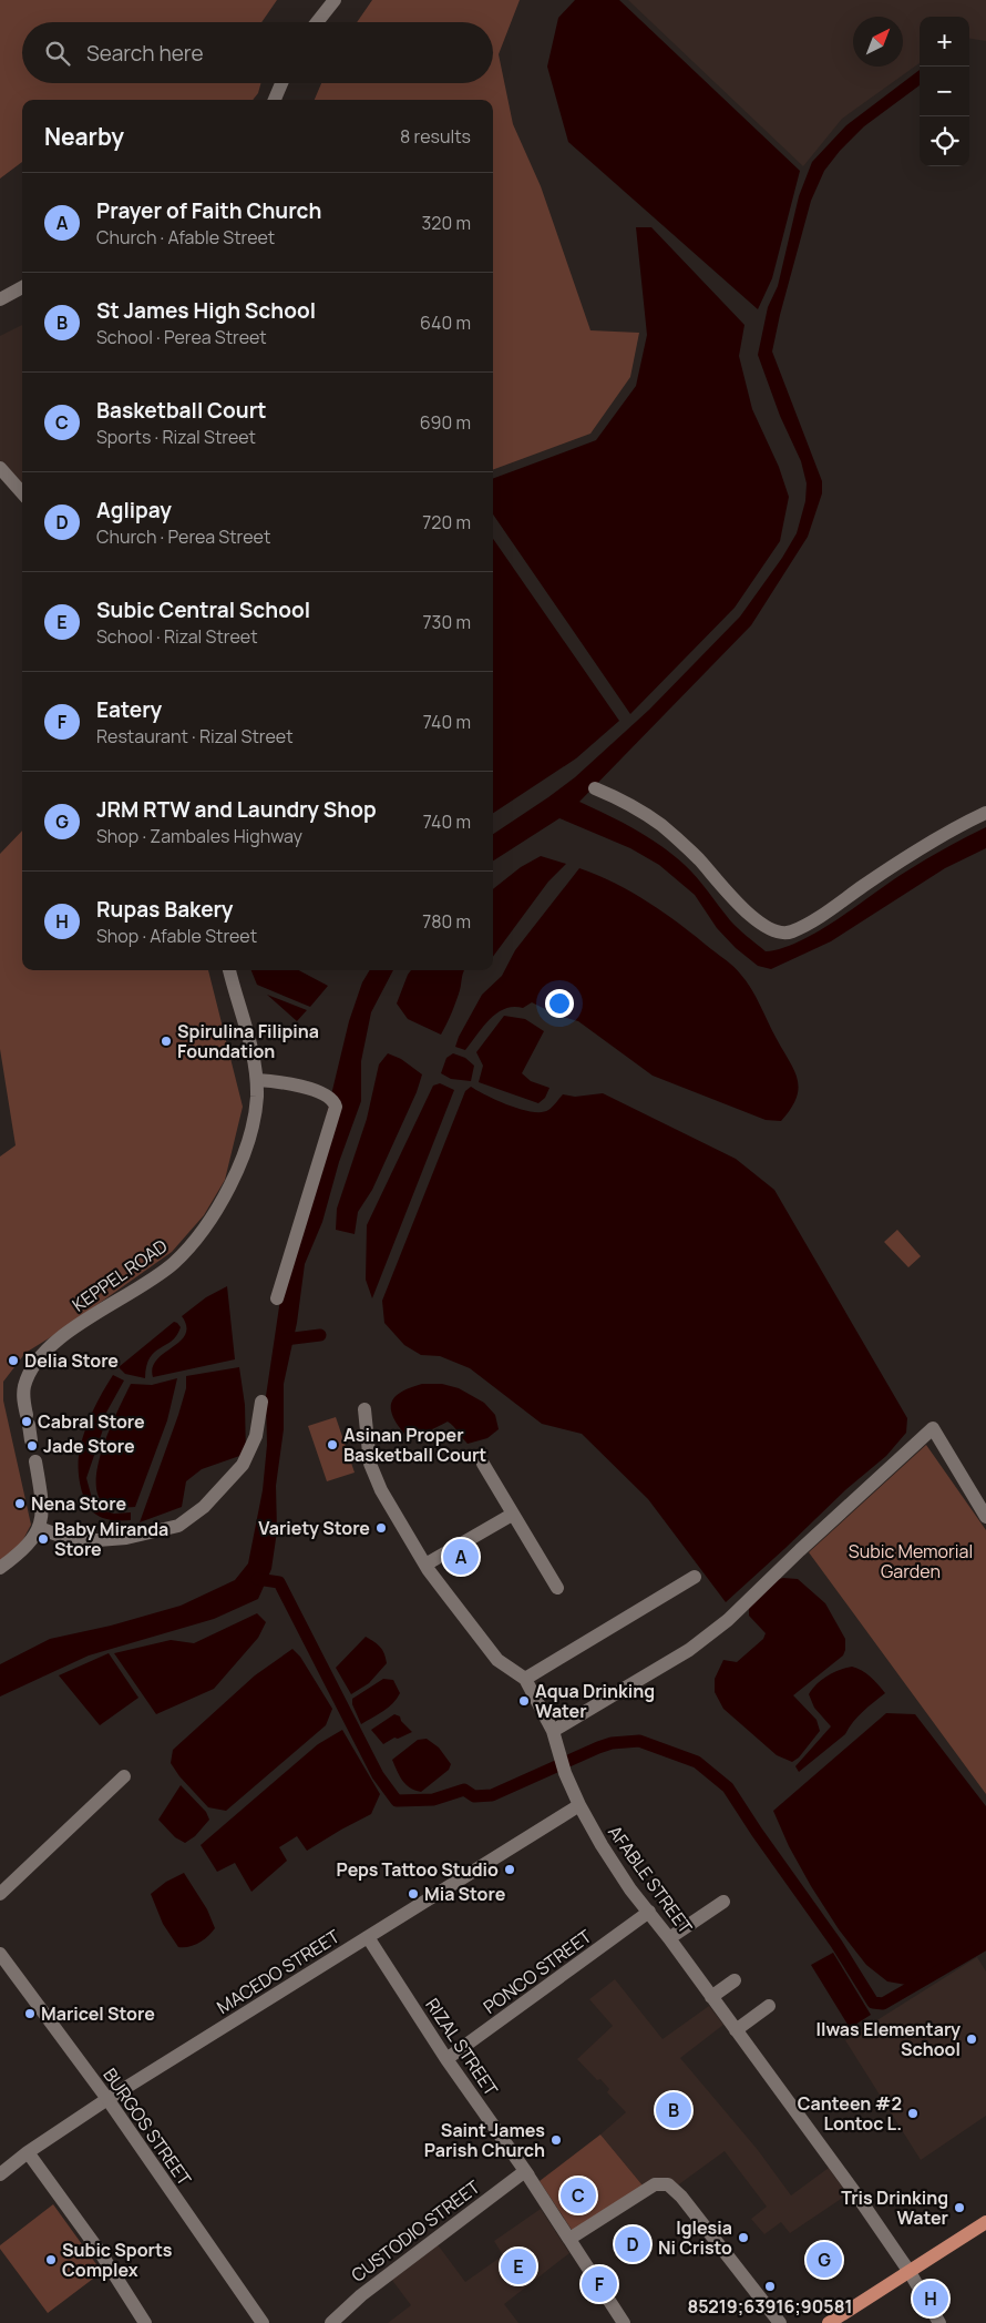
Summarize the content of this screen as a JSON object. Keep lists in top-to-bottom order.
{
  "streets": {
    "street": [
      "KEPPEL ROAD",
      "AFABLE STREET",
      "MACEDO STREET",
      "PONCO STREET",
      "RIZAL STREET",
      "BURGOS STREET",
      "CUSTODIO STREET"
    ]
  },
  "crossings": [
    ["AFABLE STREET", "MACEDO STREET"],
    ["AFABLE STREET", "PONCO STREET"],
    ["MACEDO STREET", "RIZAL STREET"],
    ["MACEDO STREET", "BURGOS STREET"],
    ["PONCO STREET", "RIZAL STREET"],
    ["RIZAL STREET", "CUSTODIO STREET"]
  ],
  "parks": ["Subic Memorial Garden"],
  "places": [
    "Spirulina Filipina Foundation",
    "Delia Store",
    "Cabral Store",
    "Asinan Proper Basketball Court",
    "Jade Store",
    "Nena Store",
    "Variety Store",
    "Baby Miranda Store",
    "Aqua Drinking Water",
    "Peps Tattoo Studio",
    "Mia Store",
    "Maricel Store",
    "Ilwas Elementary School",
    "Canteen #2 Lontoc L.",
    "Saint James Parish Church",
    "Tris Drinking Water",
    "Iglesia Ni Cristo",
    "Subic Sports Complex",
    "85219;63916;90581"
  ],
  "north": "top right",
  "page": {
    "map_buttons": ["+", "−"],
    "search": "Search here",
    "heading": ["Nearby", "8 results"],
    "list": [
      {
        "mark": "A",
        "name": "Prayer of Faith Church",
        "note": "Church · Afable Street",
        "value": "320 m"
      },
      {
        "mark": "B",
        "name": "St James High School",
        "note": "School · Perea Street",
        "value": "640 m"
      },
      {
        "mark": "C",
        "name": "Basketball Court",
        "note": "Sports · Rizal Street",
        "value": "690 m"
      },
      {
        "mark": "D",
        "name": "Aglipay",
        "note": "Church · Perea Street",
        "value": "720 m"
      },
      {
        "mark": "E",
        "name": "Subic Central School",
        "note": "School · Rizal Street",
        "value": "730 m"
      },
      {
        "mark": "F",
        "name": "Eatery",
        "note": "Restaurant · Rizal Street",
        "value": "740 m"
      },
      {
        "mark": "G",
        "name": "JRM RTW and Laundry Shop",
        "note": "Shop · Zambales Highway",
        "value": "740 m"
      },
      {
        "mark": "H",
        "name": "Rupas Bakery",
        "note": "Shop · Afable Street",
        "value": "780 m"
      }
    ],
    "pins": [
      "A",
      "B",
      "C",
      "D",
      "G",
      "E",
      "F",
      "H"
    ]
  }
}
